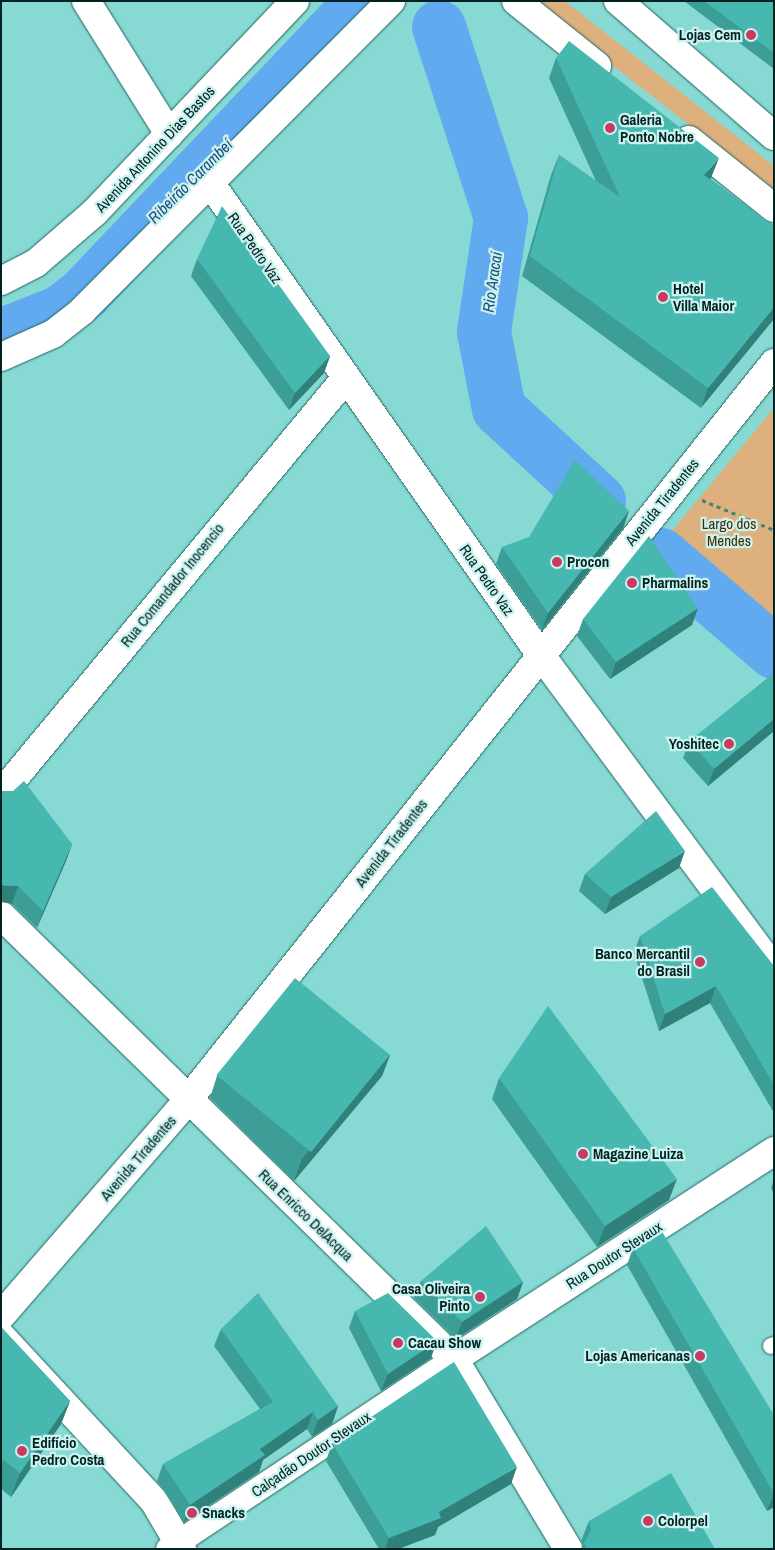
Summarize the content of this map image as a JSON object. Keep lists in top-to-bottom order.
{
  "streets": {
    "street": [
      "Avenida Antonino Dias Bastos",
      "Rua Pedro Vaz",
      "Avenida Tiradentes",
      "Rua Comandador Inocencio",
      "Rua Enricco DelAcqua",
      "Rua Doutor Stevaux",
      "Calçadão Doutor Stevaux"
    ]
  },
  "crossings": [
    ["Rua Pedro Vaz", "Avenida Tiradentes"],
    ["Rua Pedro Vaz", "Rua Comandador Inocencio"],
    ["Avenida Tiradentes", "Rua Enricco DelAcqua"],
    ["Rua Enricco DelAcqua", "Rua Doutor Stevaux"],
    ["Rua Enricco DelAcqua", "Calçadão Doutor Stevaux"],
    ["Rua Doutor Stevaux", "Calçadão Doutor Stevaux"]
  ],
  "water": ["Ribeirão Carambeí", "Rio Aracaí"],
  "parks": ["Largo dos Mendes"],
  "places": [
    "Lojas Cem",
    "Galeria Ponto Nobre",
    "Hotel Villa Maior",
    "Procon",
    "Pharmalins",
    "Yoshitec",
    "Banco Mercantil do Brasil",
    "Magazine Luiza",
    "Casa Oliveira Pinto",
    "Cacau Show",
    "Lojas Americanas",
    "Edifício Pedro Costa",
    "Snacks",
    "Colorpel"
  ]
}
